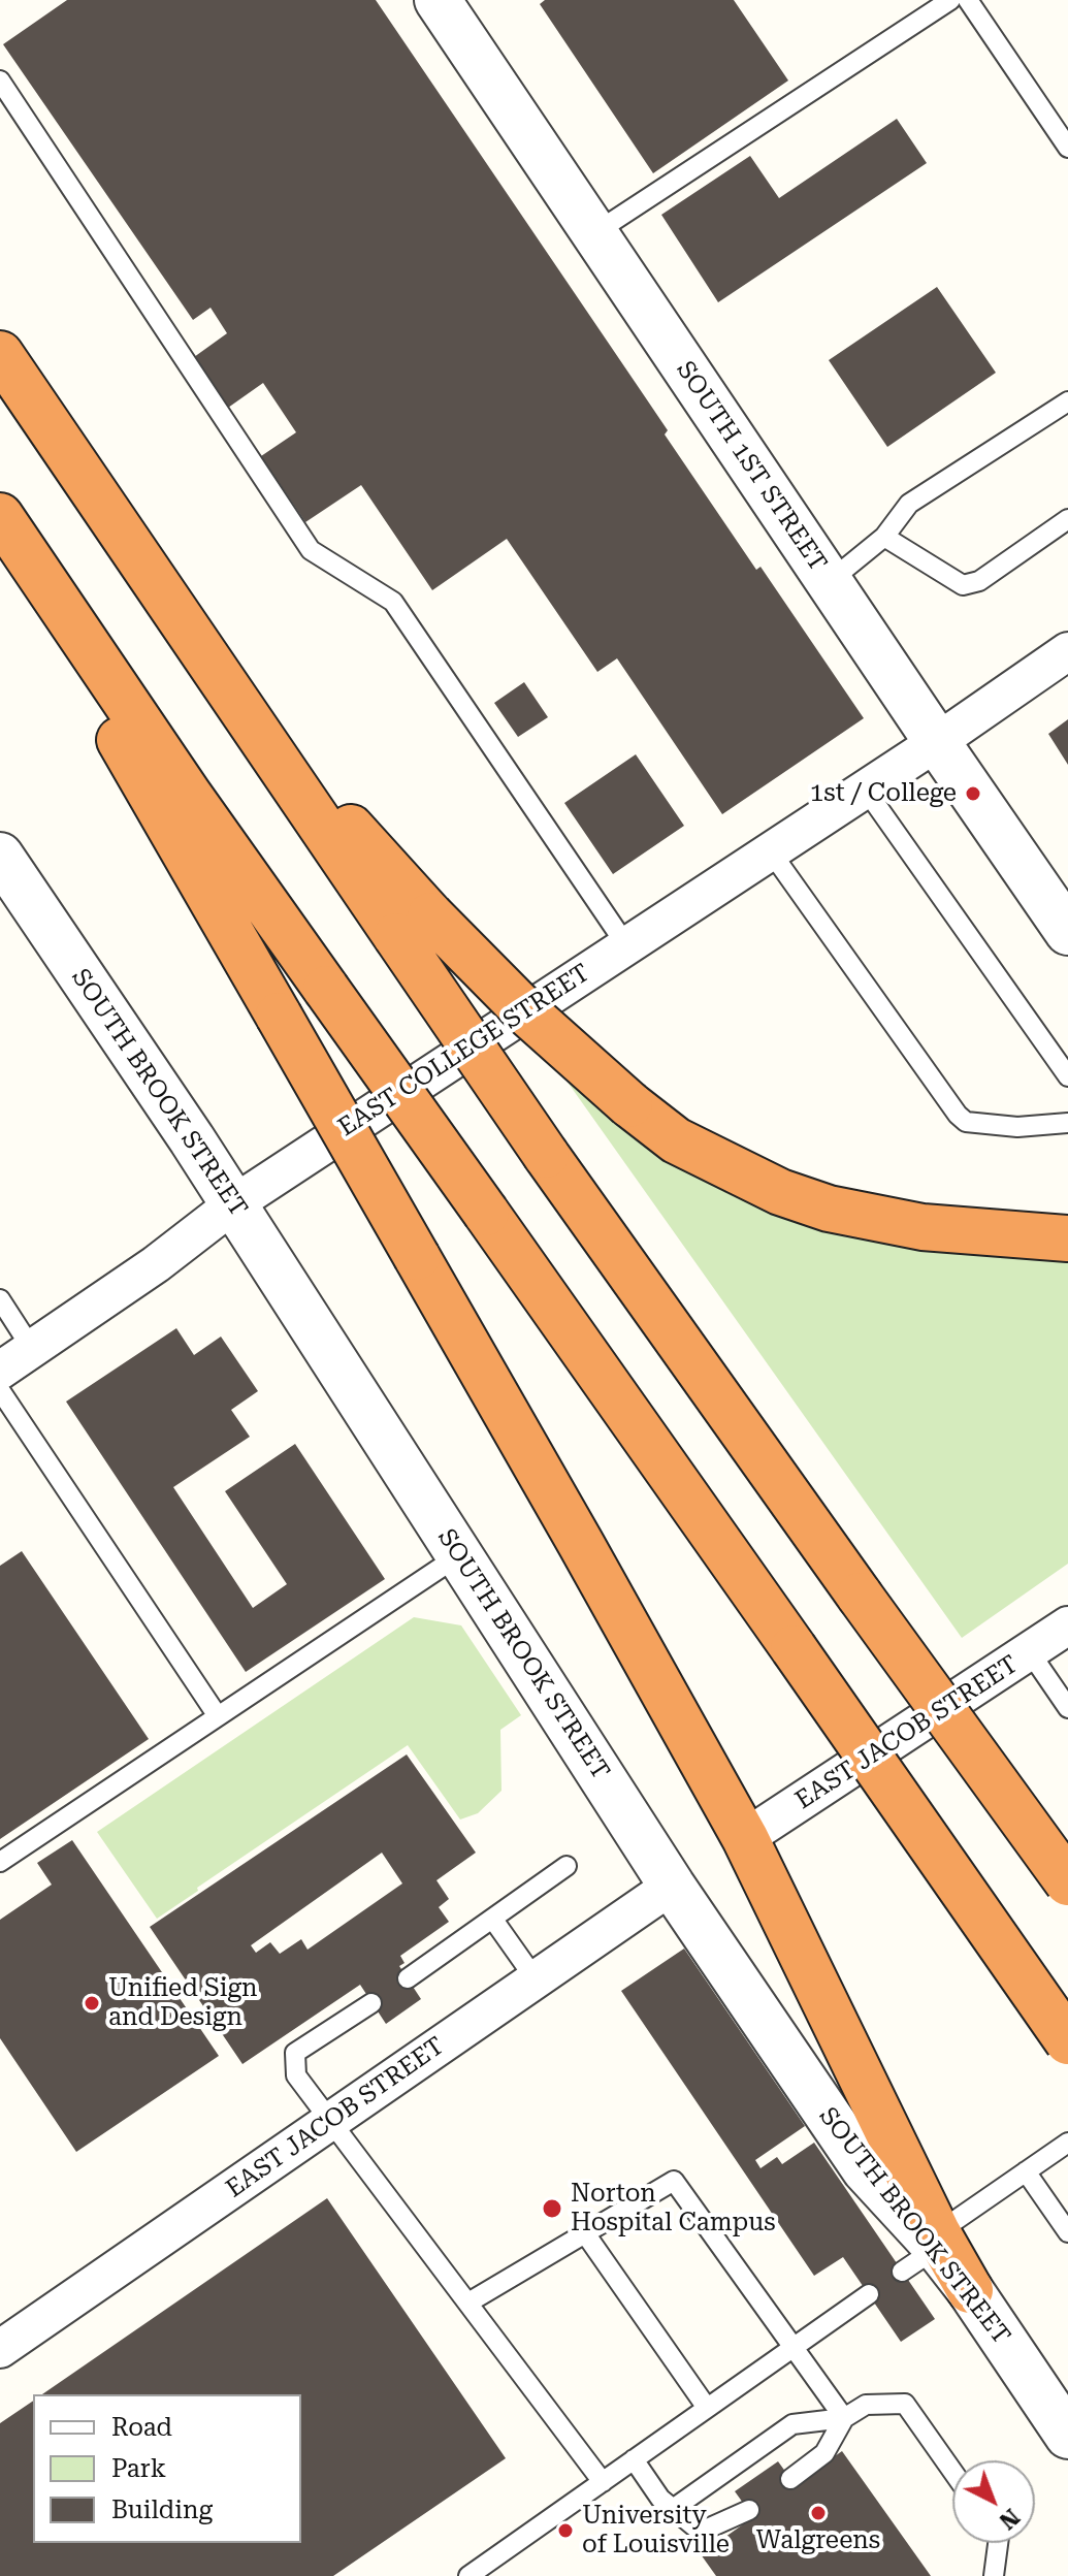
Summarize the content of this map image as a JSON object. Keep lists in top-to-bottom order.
{
  "streets": {
    "street": [
      "SOUTH 1ST STREET",
      "EAST COLLEGE STREET",
      "SOUTH BROOK STREET",
      "EAST JACOB STREET"
    ]
  },
  "crossings": [
    ["SOUTH 1ST STREET", "EAST COLLEGE STREET"],
    ["EAST COLLEGE STREET", "SOUTH BROOK STREET"],
    ["SOUTH BROOK STREET", "EAST JACOB STREET"]
  ],
  "places": [
    "1st / College",
    "Unified Sign and Design",
    "Norton Hospital Campus",
    "Walgreens",
    "University of Louisville"
  ],
  "legend": ["Road", "Park", "Building"],
  "north": "bottom right"
}
